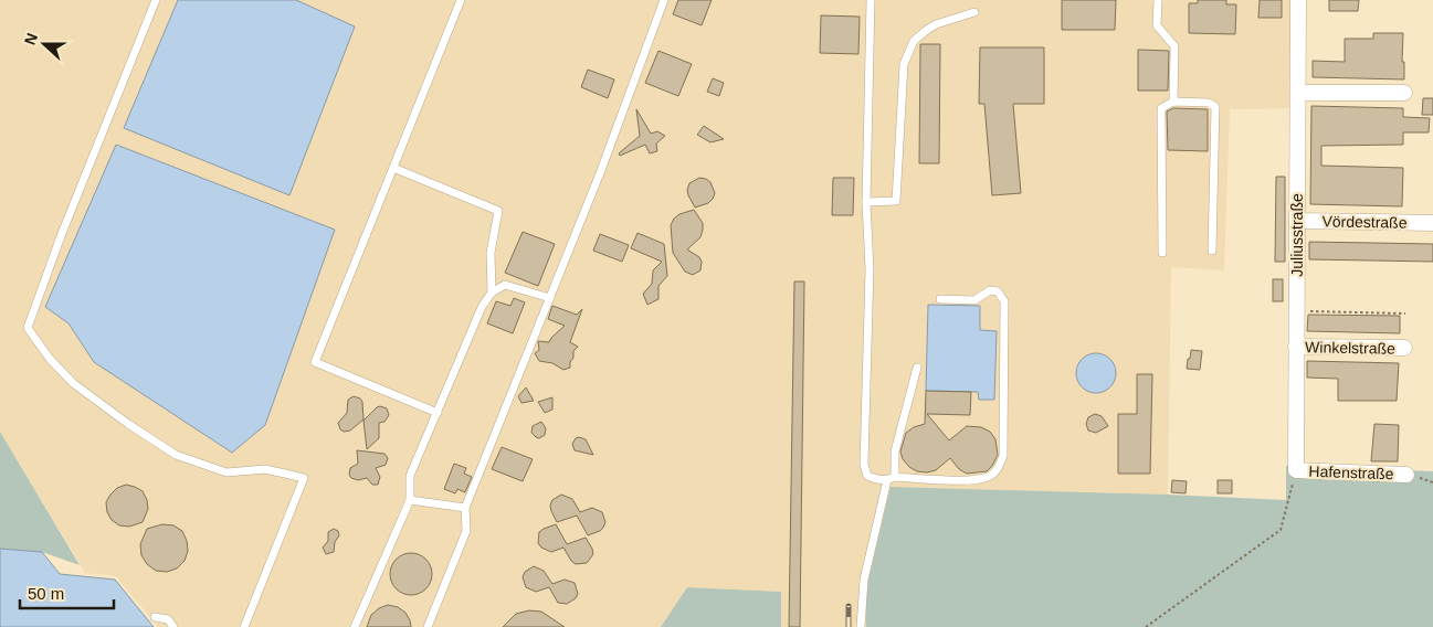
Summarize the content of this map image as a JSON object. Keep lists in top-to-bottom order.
{
  "streets": {
    "street": [
      "Vördestraße",
      "Juliusstraße",
      "Winkelstraße",
      "Hafenstraße"
    ]
  },
  "crossings": [
    ["Vördestraße", "Juliusstraße"],
    ["Juliusstraße", "Winkelstraße"],
    ["Juliusstraße", "Hafenstraße"]
  ],
  "scale_bar": "50 m",
  "north": "left"
}
